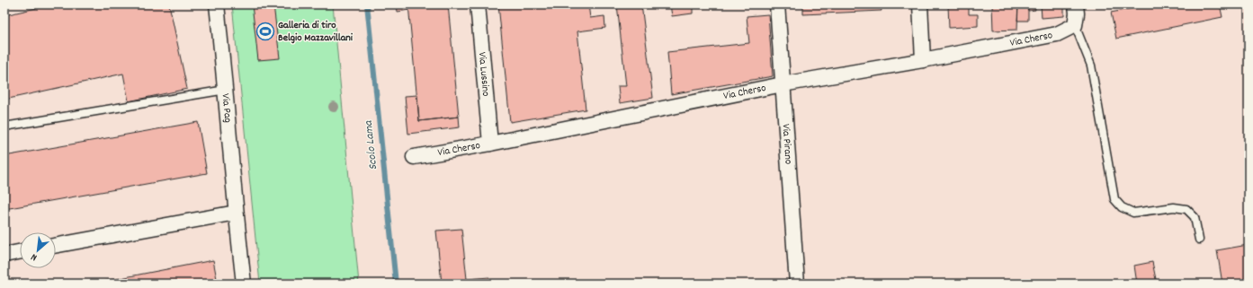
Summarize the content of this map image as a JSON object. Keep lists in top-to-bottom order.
{
  "streets": {
    "street": [
      "Via Cherso",
      "Via Lussino",
      "Via Pag",
      "Via Pirano"
    ]
  },
  "crossings": [
    ["Via Cherso", "Via Lussino"],
    ["Via Cherso", "Via Pirano"]
  ],
  "water": ["Scolo Lama"],
  "places": {
    "sports": ["Galleria di tiro Belgio Mazzavillani"]
  },
  "north": "bottom left"
}
